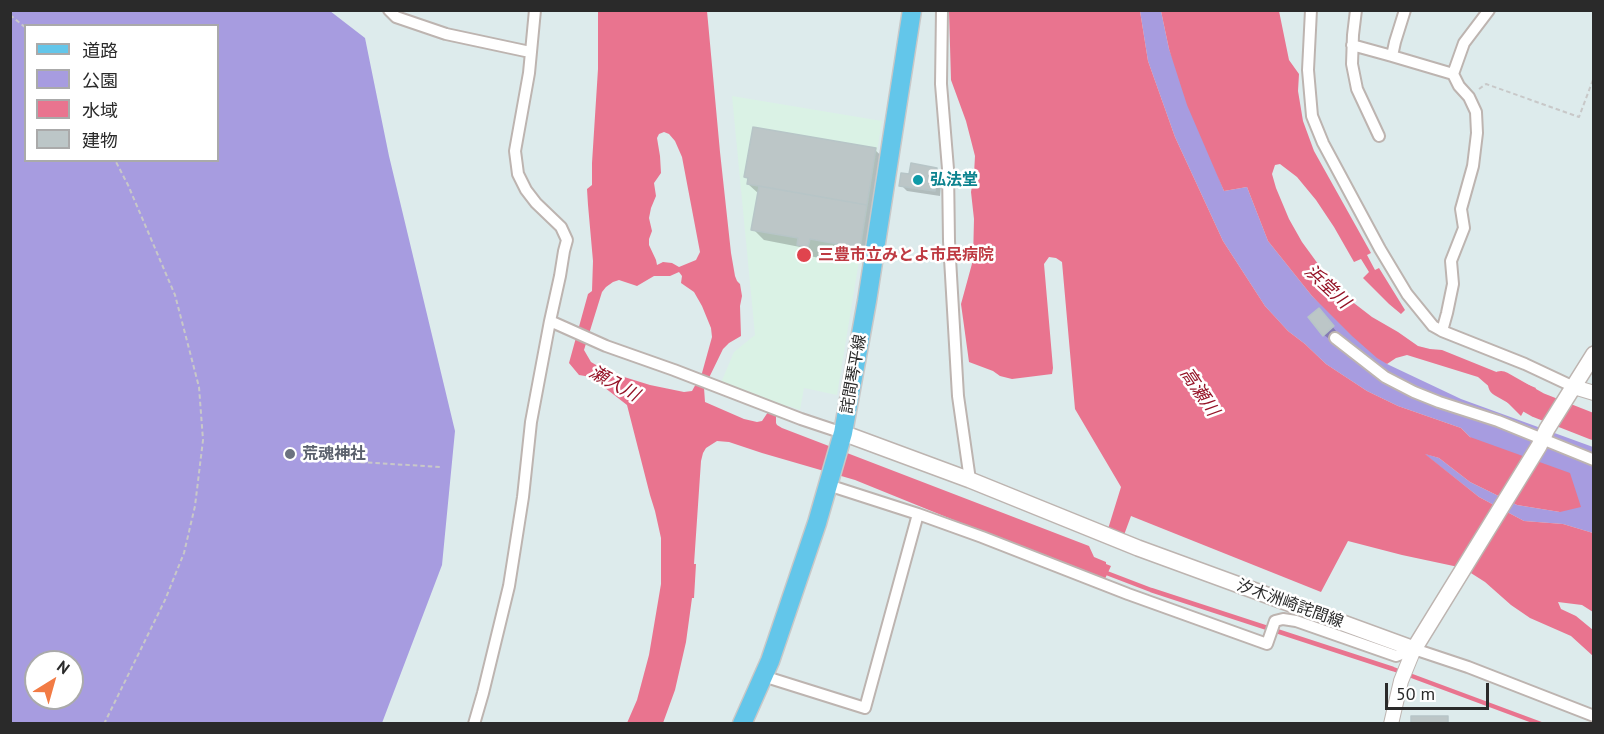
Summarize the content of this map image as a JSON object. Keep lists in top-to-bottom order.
{
  "streets": {
    "main road": ["詫間琴平線", "汐木洲崎詫間線"]
  },
  "crossings": [
    ["詫間琴平線", "汐木洲崎詫間線"]
  ],
  "water": ["浜堂川", "瀬入川", "高瀬川"],
  "places": ["弘法堂", "三豊市立みとよ市民病院", "荒魂神社"],
  "legend": [
    "道路",
    "公園",
    "水域",
    "建物"
  ],
  "scale_bar": "50 m",
  "north": "top right"
}
